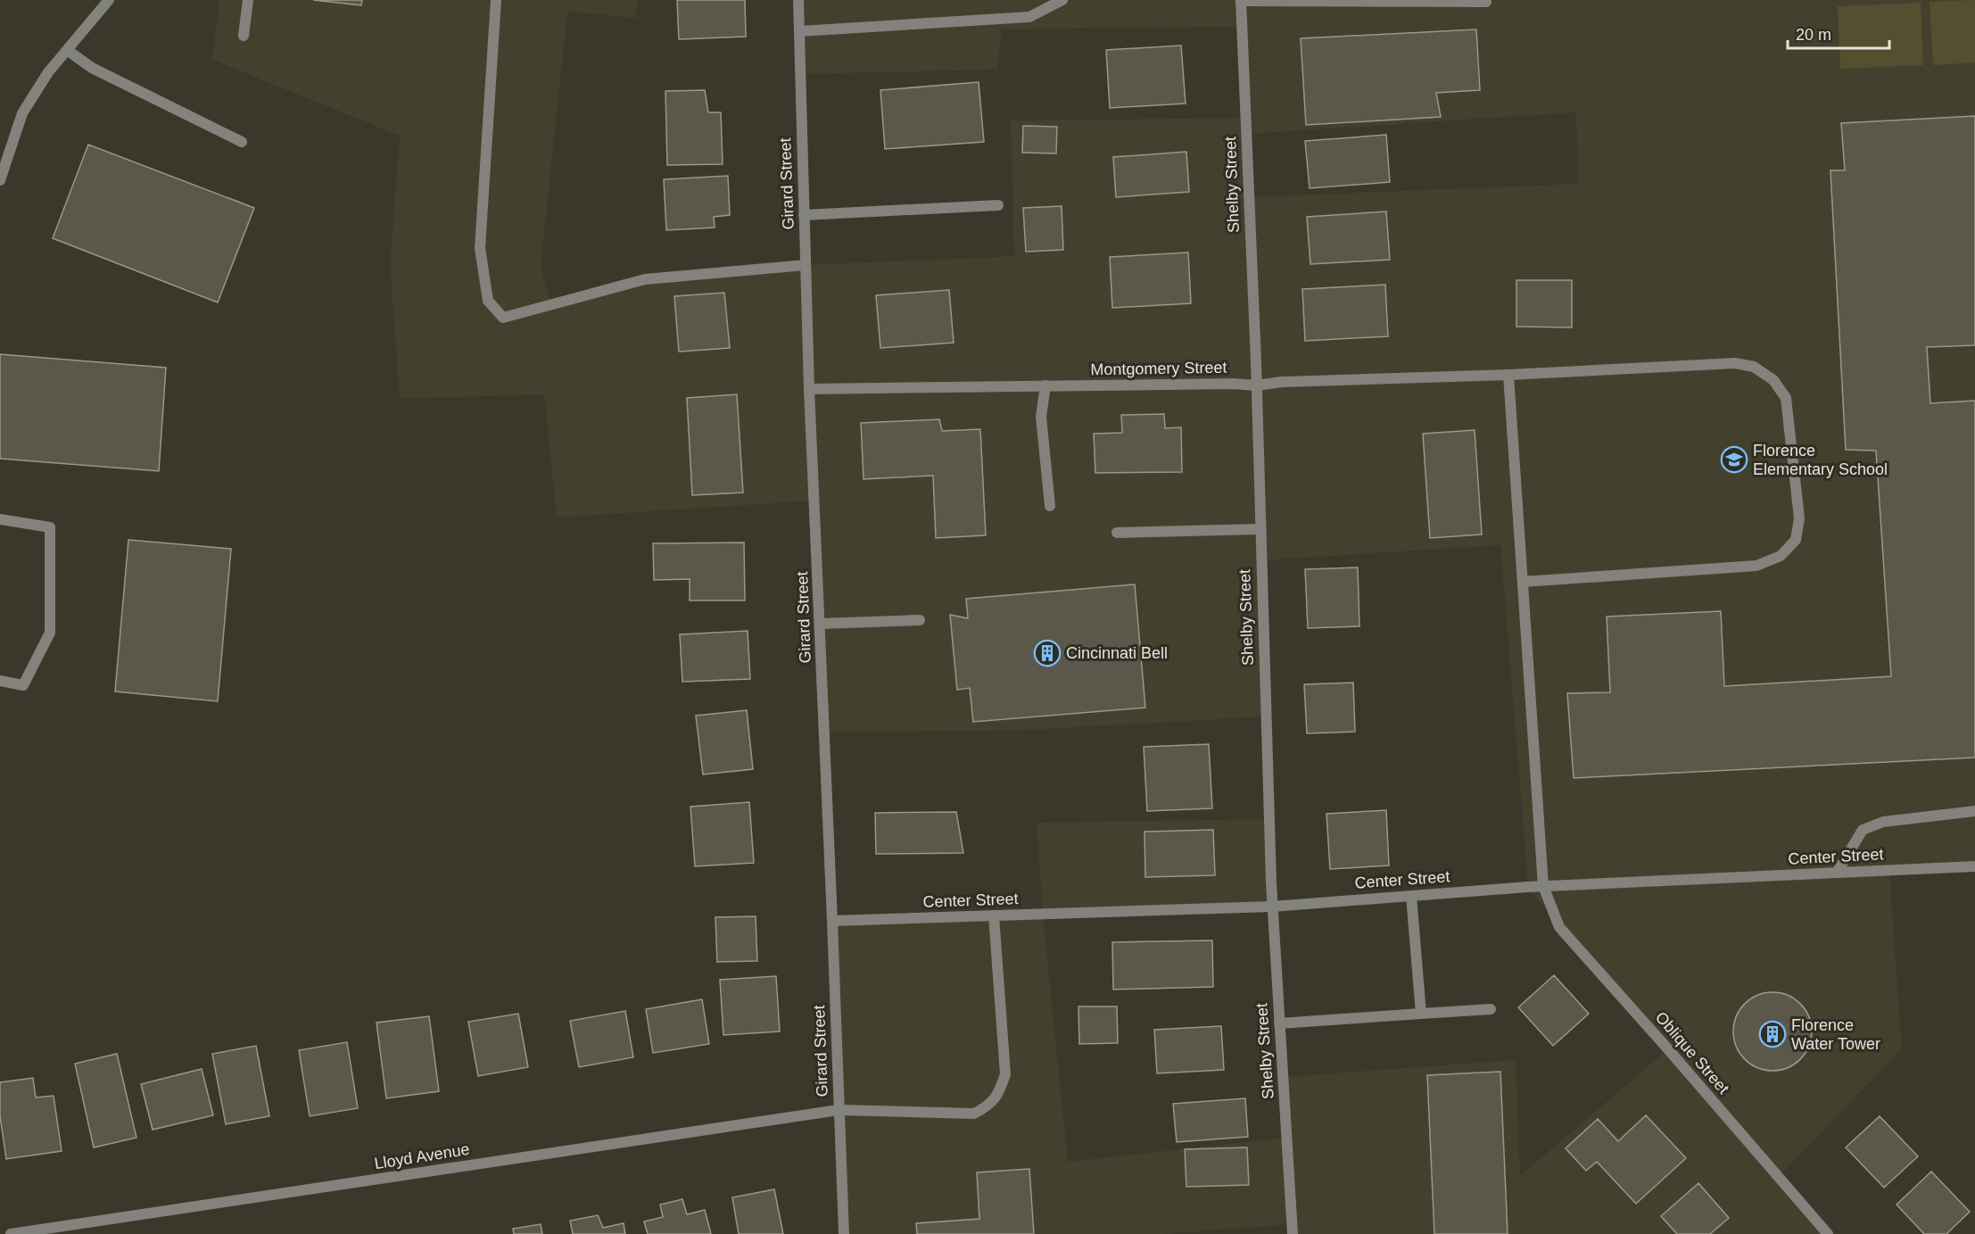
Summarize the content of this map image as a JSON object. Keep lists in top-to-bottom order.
{
  "streets": {
    "street": [
      "Girard Street",
      "Shelby Street",
      "Montgomery Street",
      "Center Street",
      "Oblique Street",
      "Lloyd Avenue"
    ]
  },
  "crossings": [
    ["Girard Street", "Montgomery Street"],
    ["Girard Street", "Center Street"],
    ["Girard Street", "Lloyd Avenue"],
    ["Shelby Street", "Montgomery Street"],
    ["Shelby Street", "Center Street"],
    ["Montgomery Street", "Oblique Street"],
    ["Center Street", "Oblique Street"],
    ["Center Street", "Lloyd Avenue"]
  ],
  "places": {
    "school or university": ["Florence Elementary School"],
    "building": ["Cincinnati Bell", "Florence Water Tower"]
  },
  "scale_bar": "20 m"
}
